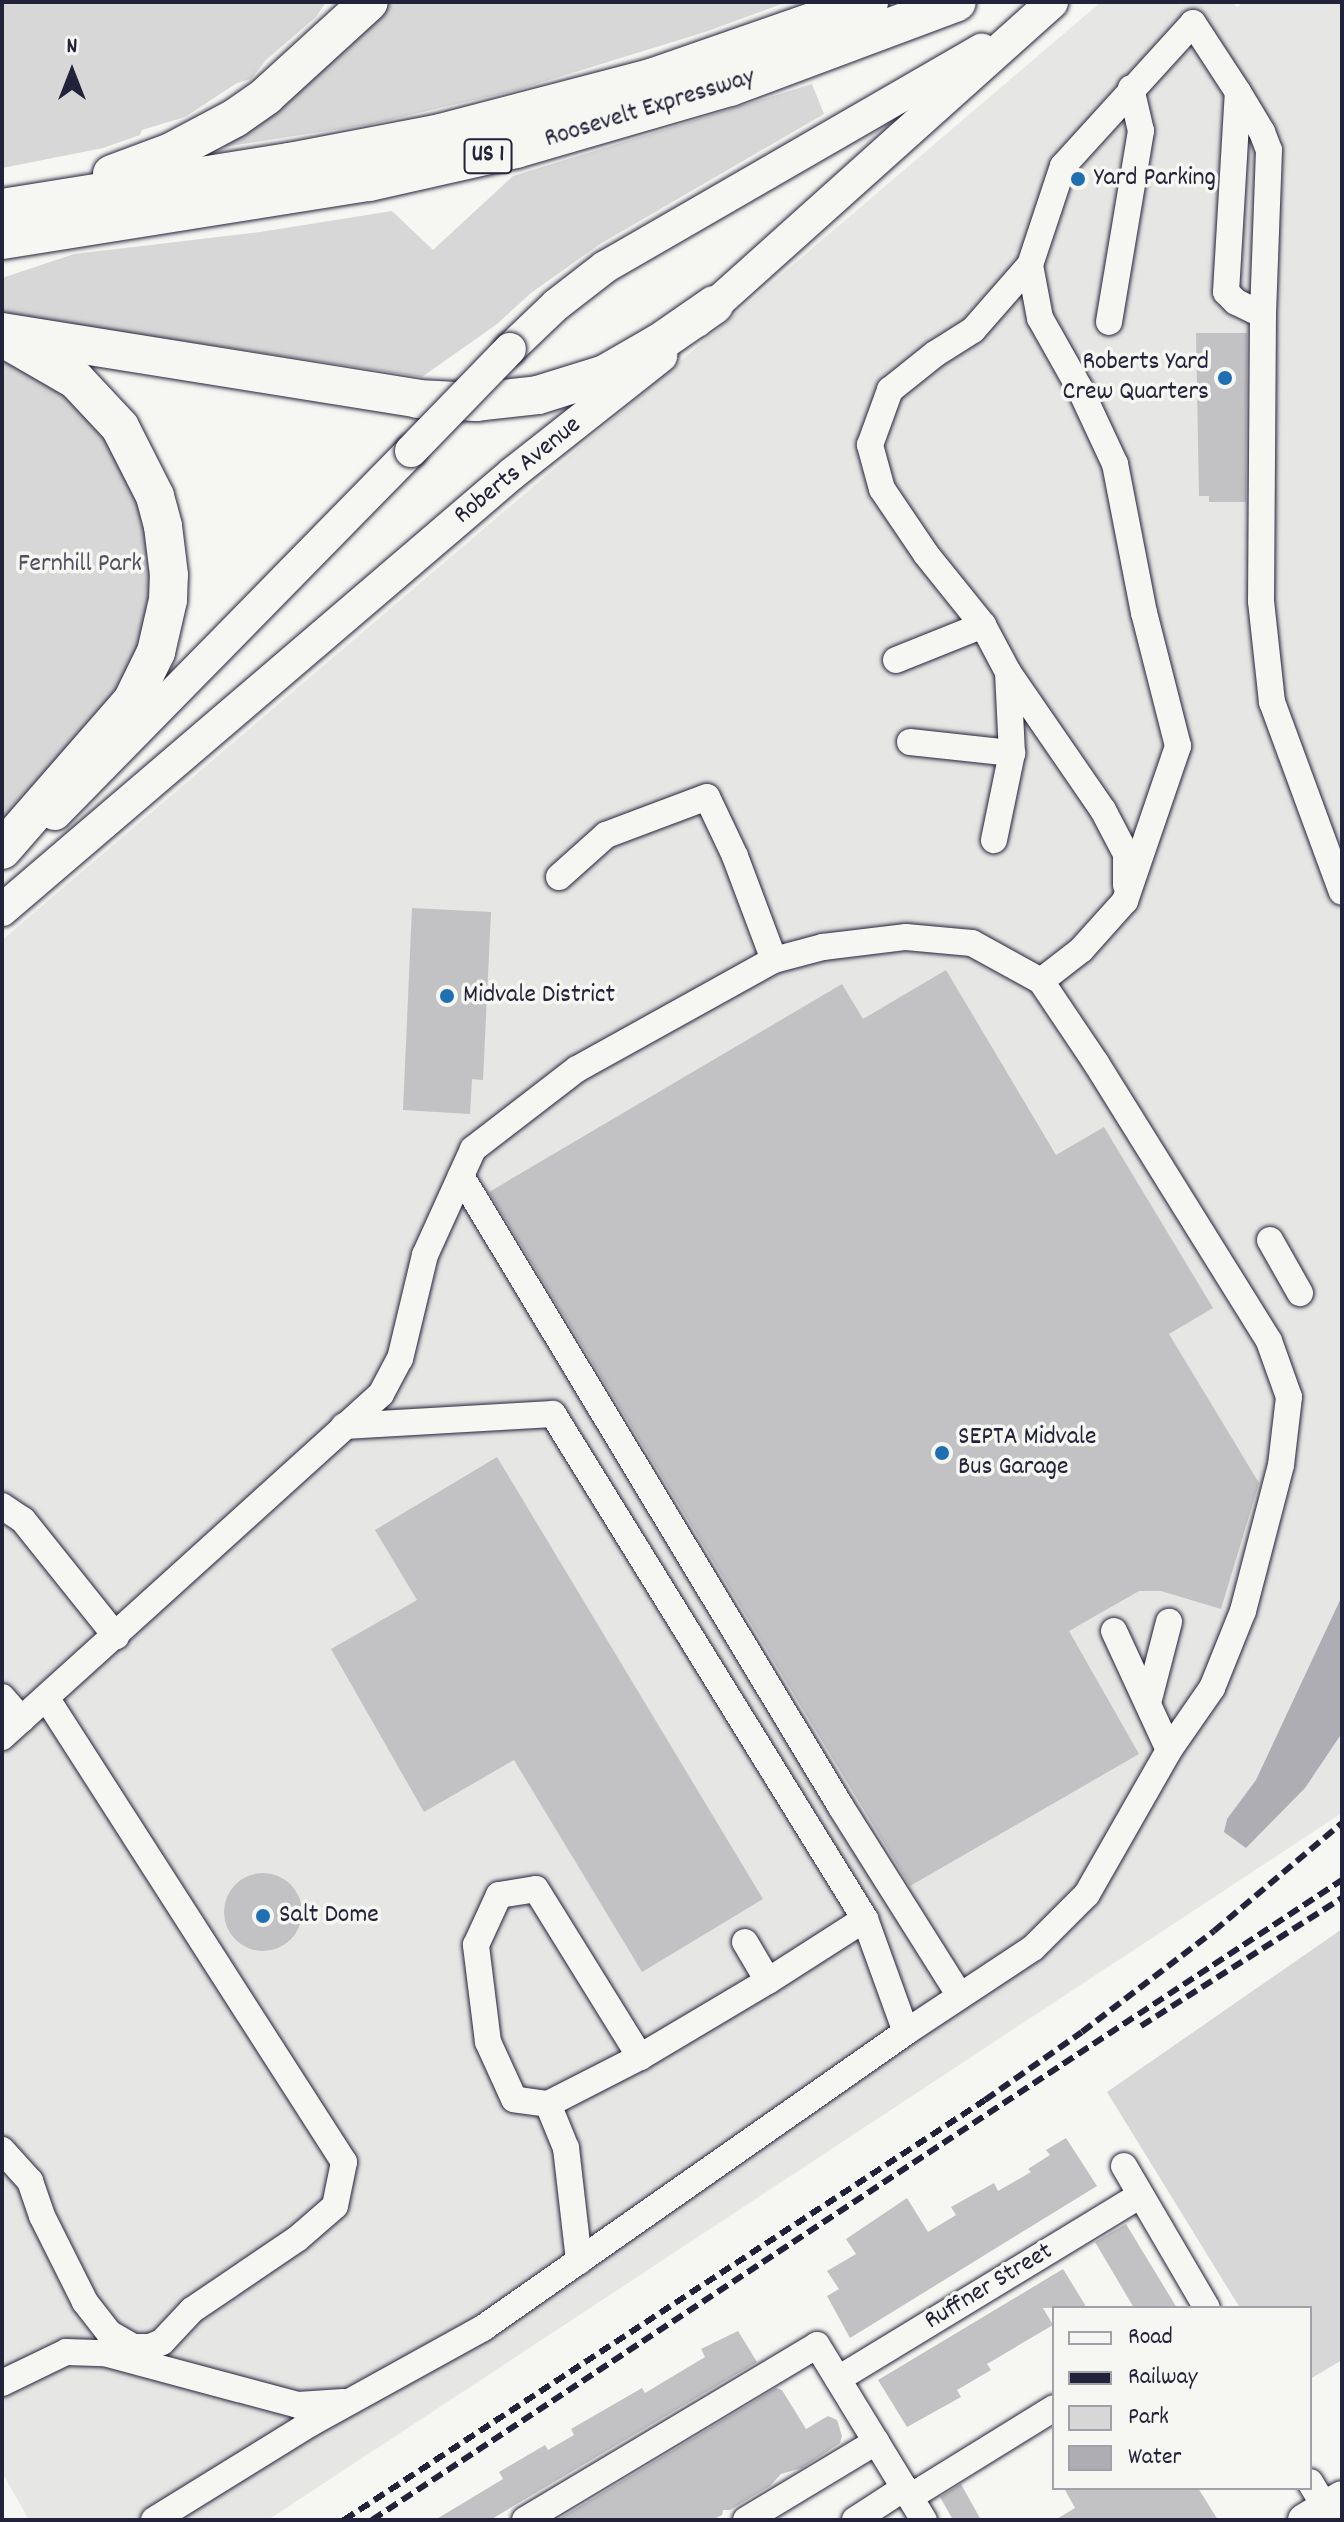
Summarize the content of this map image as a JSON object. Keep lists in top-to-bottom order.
{
  "streets": {
    "highway": ["Roosevelt Expressway", "US 1"],
    "main road": ["Roberts Avenue"],
    "street": ["Ruffner Street"]
  },
  "parks": ["Fernhill Park"],
  "places": [
    "Yard Parking",
    "Roberts Yard Crew Quarters",
    "Midvale District",
    "SEPTA Midvale Bus Garage",
    "Salt Dome"
  ],
  "legend": [
    "Road",
    "Railway",
    "Park",
    "Water"
  ],
  "north": "top"
}
